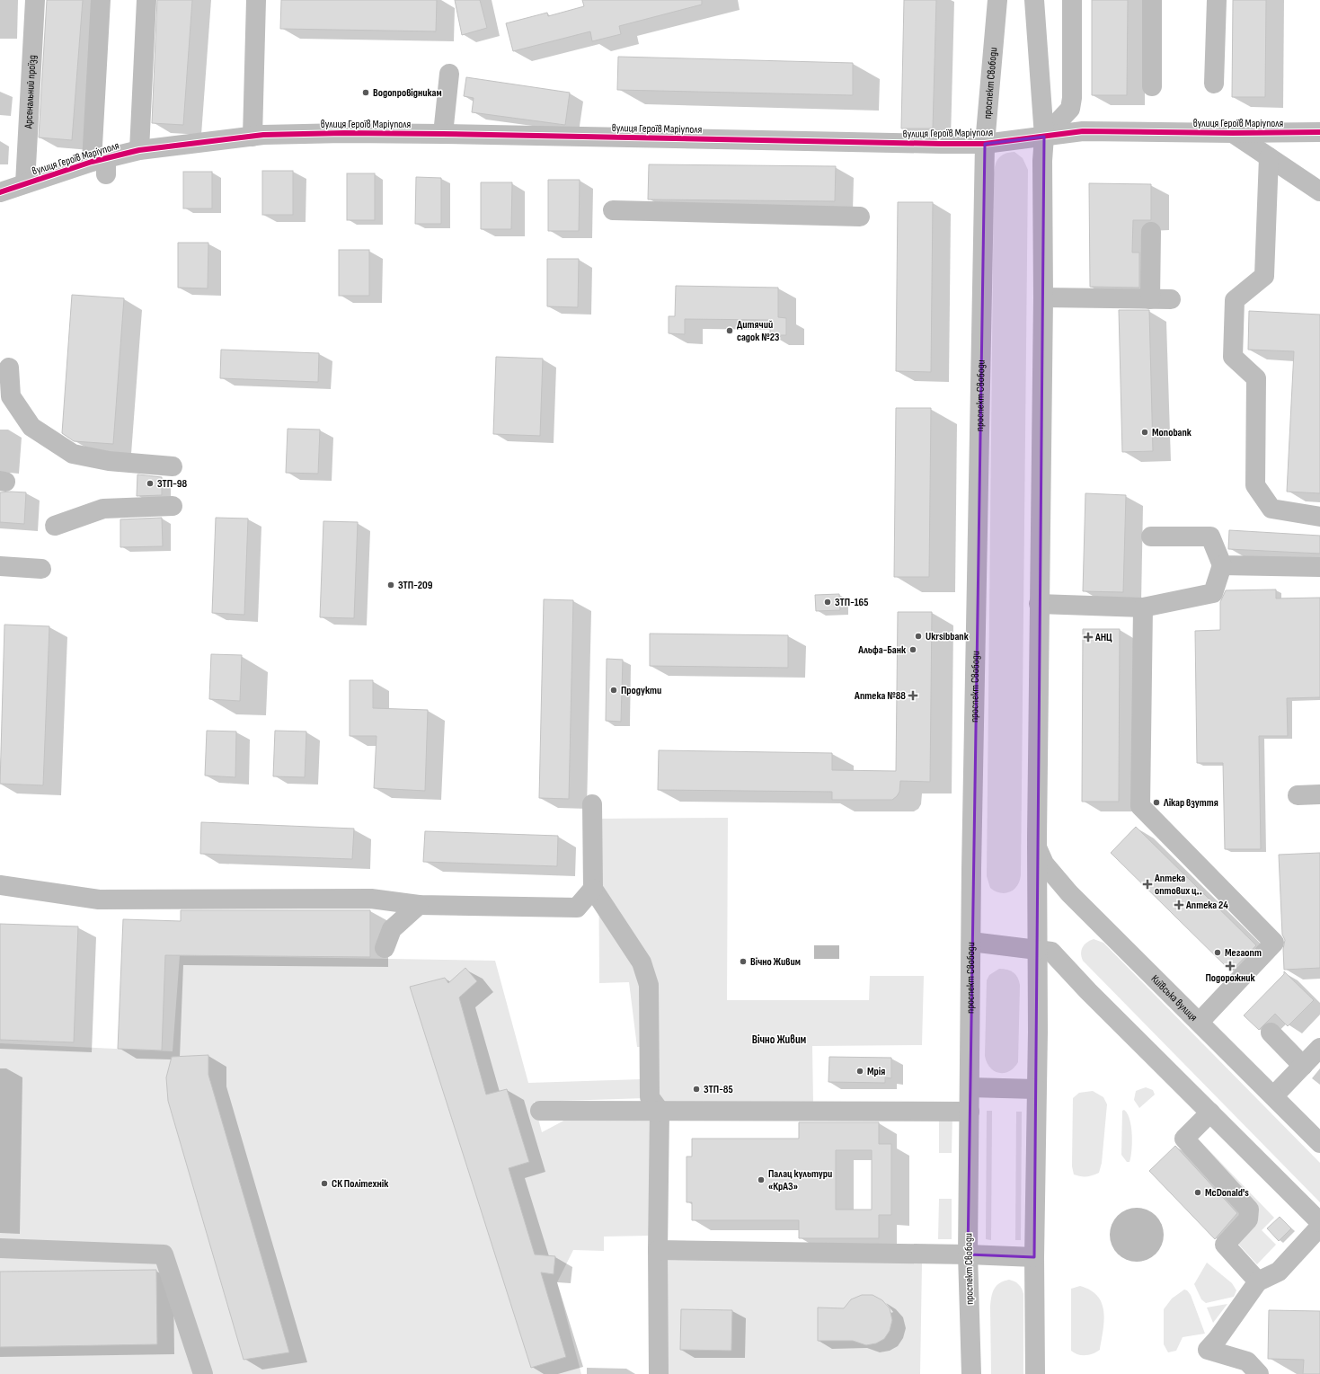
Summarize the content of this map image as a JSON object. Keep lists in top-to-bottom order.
{
  "streets": {
    "main road": [
      "проспект Свободи",
      "Арсенальний проїзд",
      "вулиця Героїв Маріуполя",
      "Київська вулиця"
    ]
  },
  "crossings": [
    ["проспект Свободи", "вулиця Героїв Маріуполя"],
    ["Арсенальний проїзд", "вулиця Героїв Маріуполя"]
  ],
  "districts": ["Вічно Живим"],
  "places": {
    "other": [
      "Водопровідникам",
      "Дитячий садок №23",
      "Monobank",
      "ЗТП-98",
      "ЗТП-209",
      "ЗТП-165",
      "Ukrsibbank",
      "Альфа-Банк",
      "Продукти",
      "Лікар взуття",
      "Мегаопт",
      "Вічно Живим",
      "Мрія",
      "ЗТП-85",
      "Палац культури «КрАЗ»",
      "СК Політехнік",
      "McDonald's"
    ],
    "health": [
      "АНЦ",
      "Аптека №88",
      "Аптека оптових ц‥",
      "Аптека 24",
      "Подорожник"
    ]
  }
}
